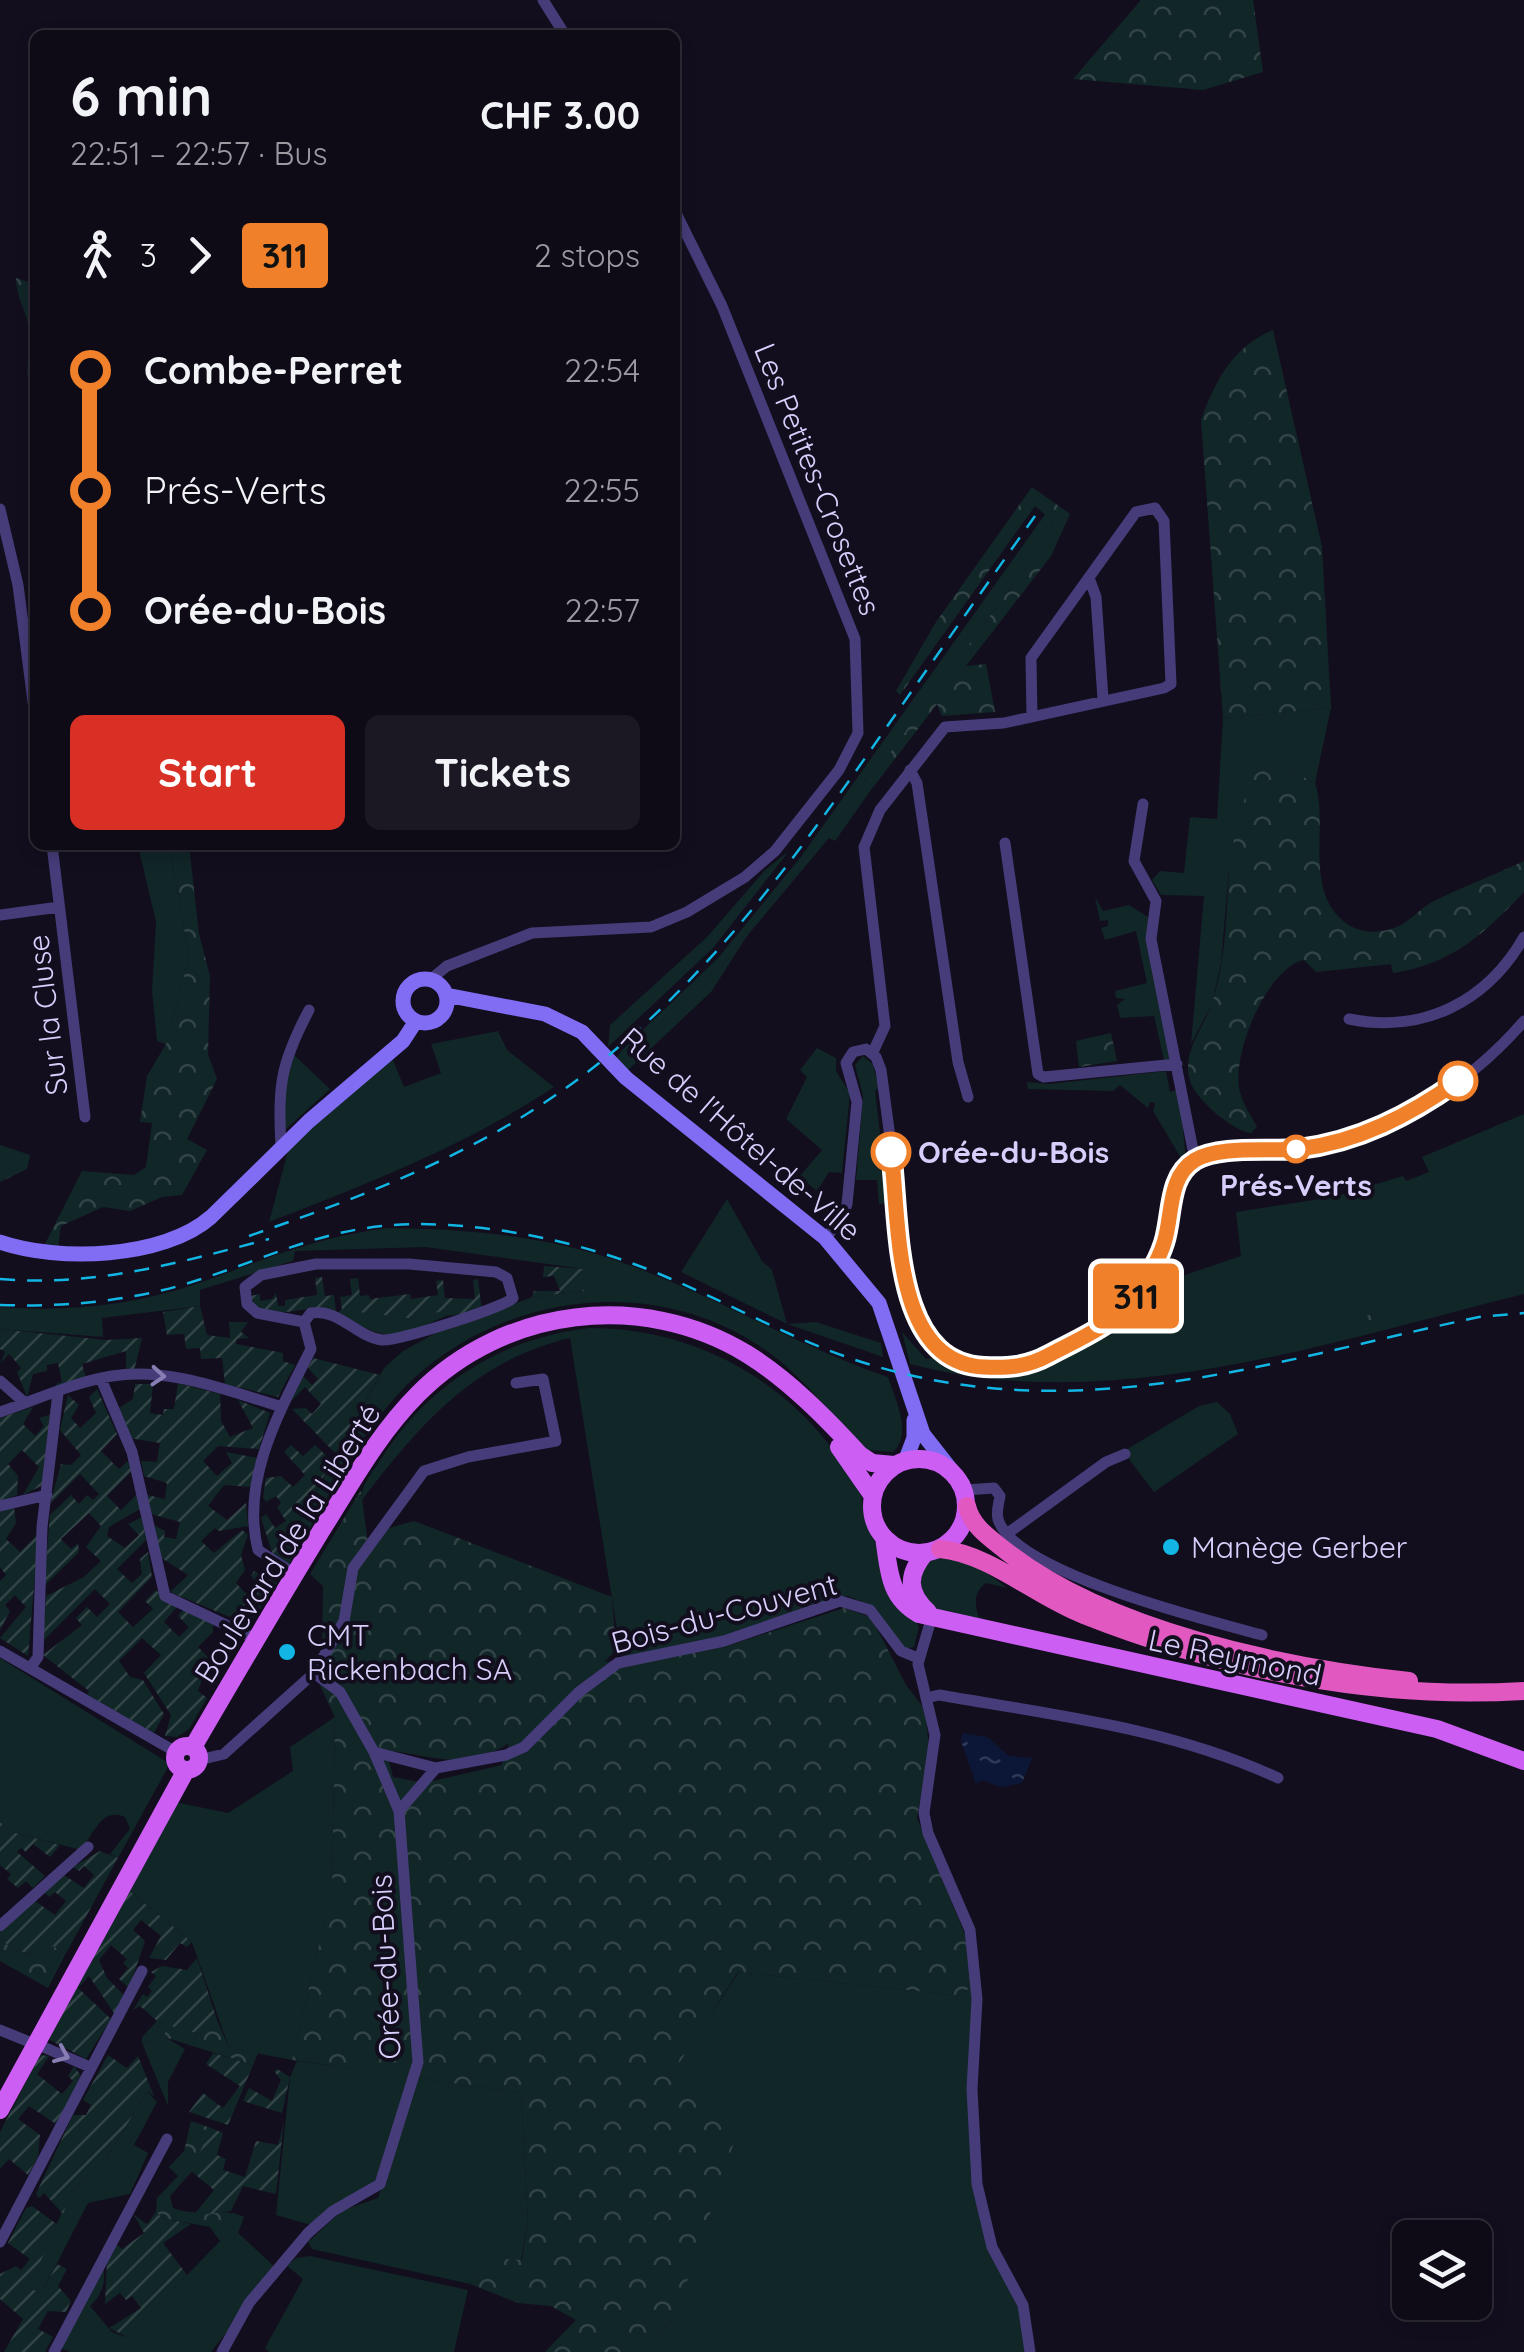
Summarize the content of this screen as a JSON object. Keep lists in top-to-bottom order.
{
  "streets": {
    "main road": ["Rue de l'Hôtel-de-Ville", "Boulevard de la Liberté", "Le Reymond"],
    "street": [
      "Les Petites-Crosettes",
      "Sur la Cluse",
      "Bois-du-Couvent",
      "Orée-du-Bois"
    ]
  },
  "crossings": [
    ["Les Petites-Crosettes", "Rue de l'Hôtel-de-Ville"],
    ["Rue de l'Hôtel-de-Ville", "Boulevard de la Liberté"]
  ],
  "places": [
    "Prés-Verts",
    "Orée-du-Bois",
    "Manège Gerber",
    "CMT Rickenbach SA"
  ],
  "lines": ["bus line 311"],
  "page": {
    "on_map": "311",
    "heading": ["6 min", "22:51 – 22:57 · Bus", "CHF 3.00"],
    "legs": ["3", "311", "2 stops"],
    "list": [
      {
        "name": "Combe-Perret",
        "value": "22:54"
      },
      {
        "name": "Prés-Verts",
        "value": "22:55"
      },
      {
        "name": "Orée-du-Bois",
        "value": "22:57"
      }
    ],
    "buttons": ["Start", "Tickets"]
  }
}
